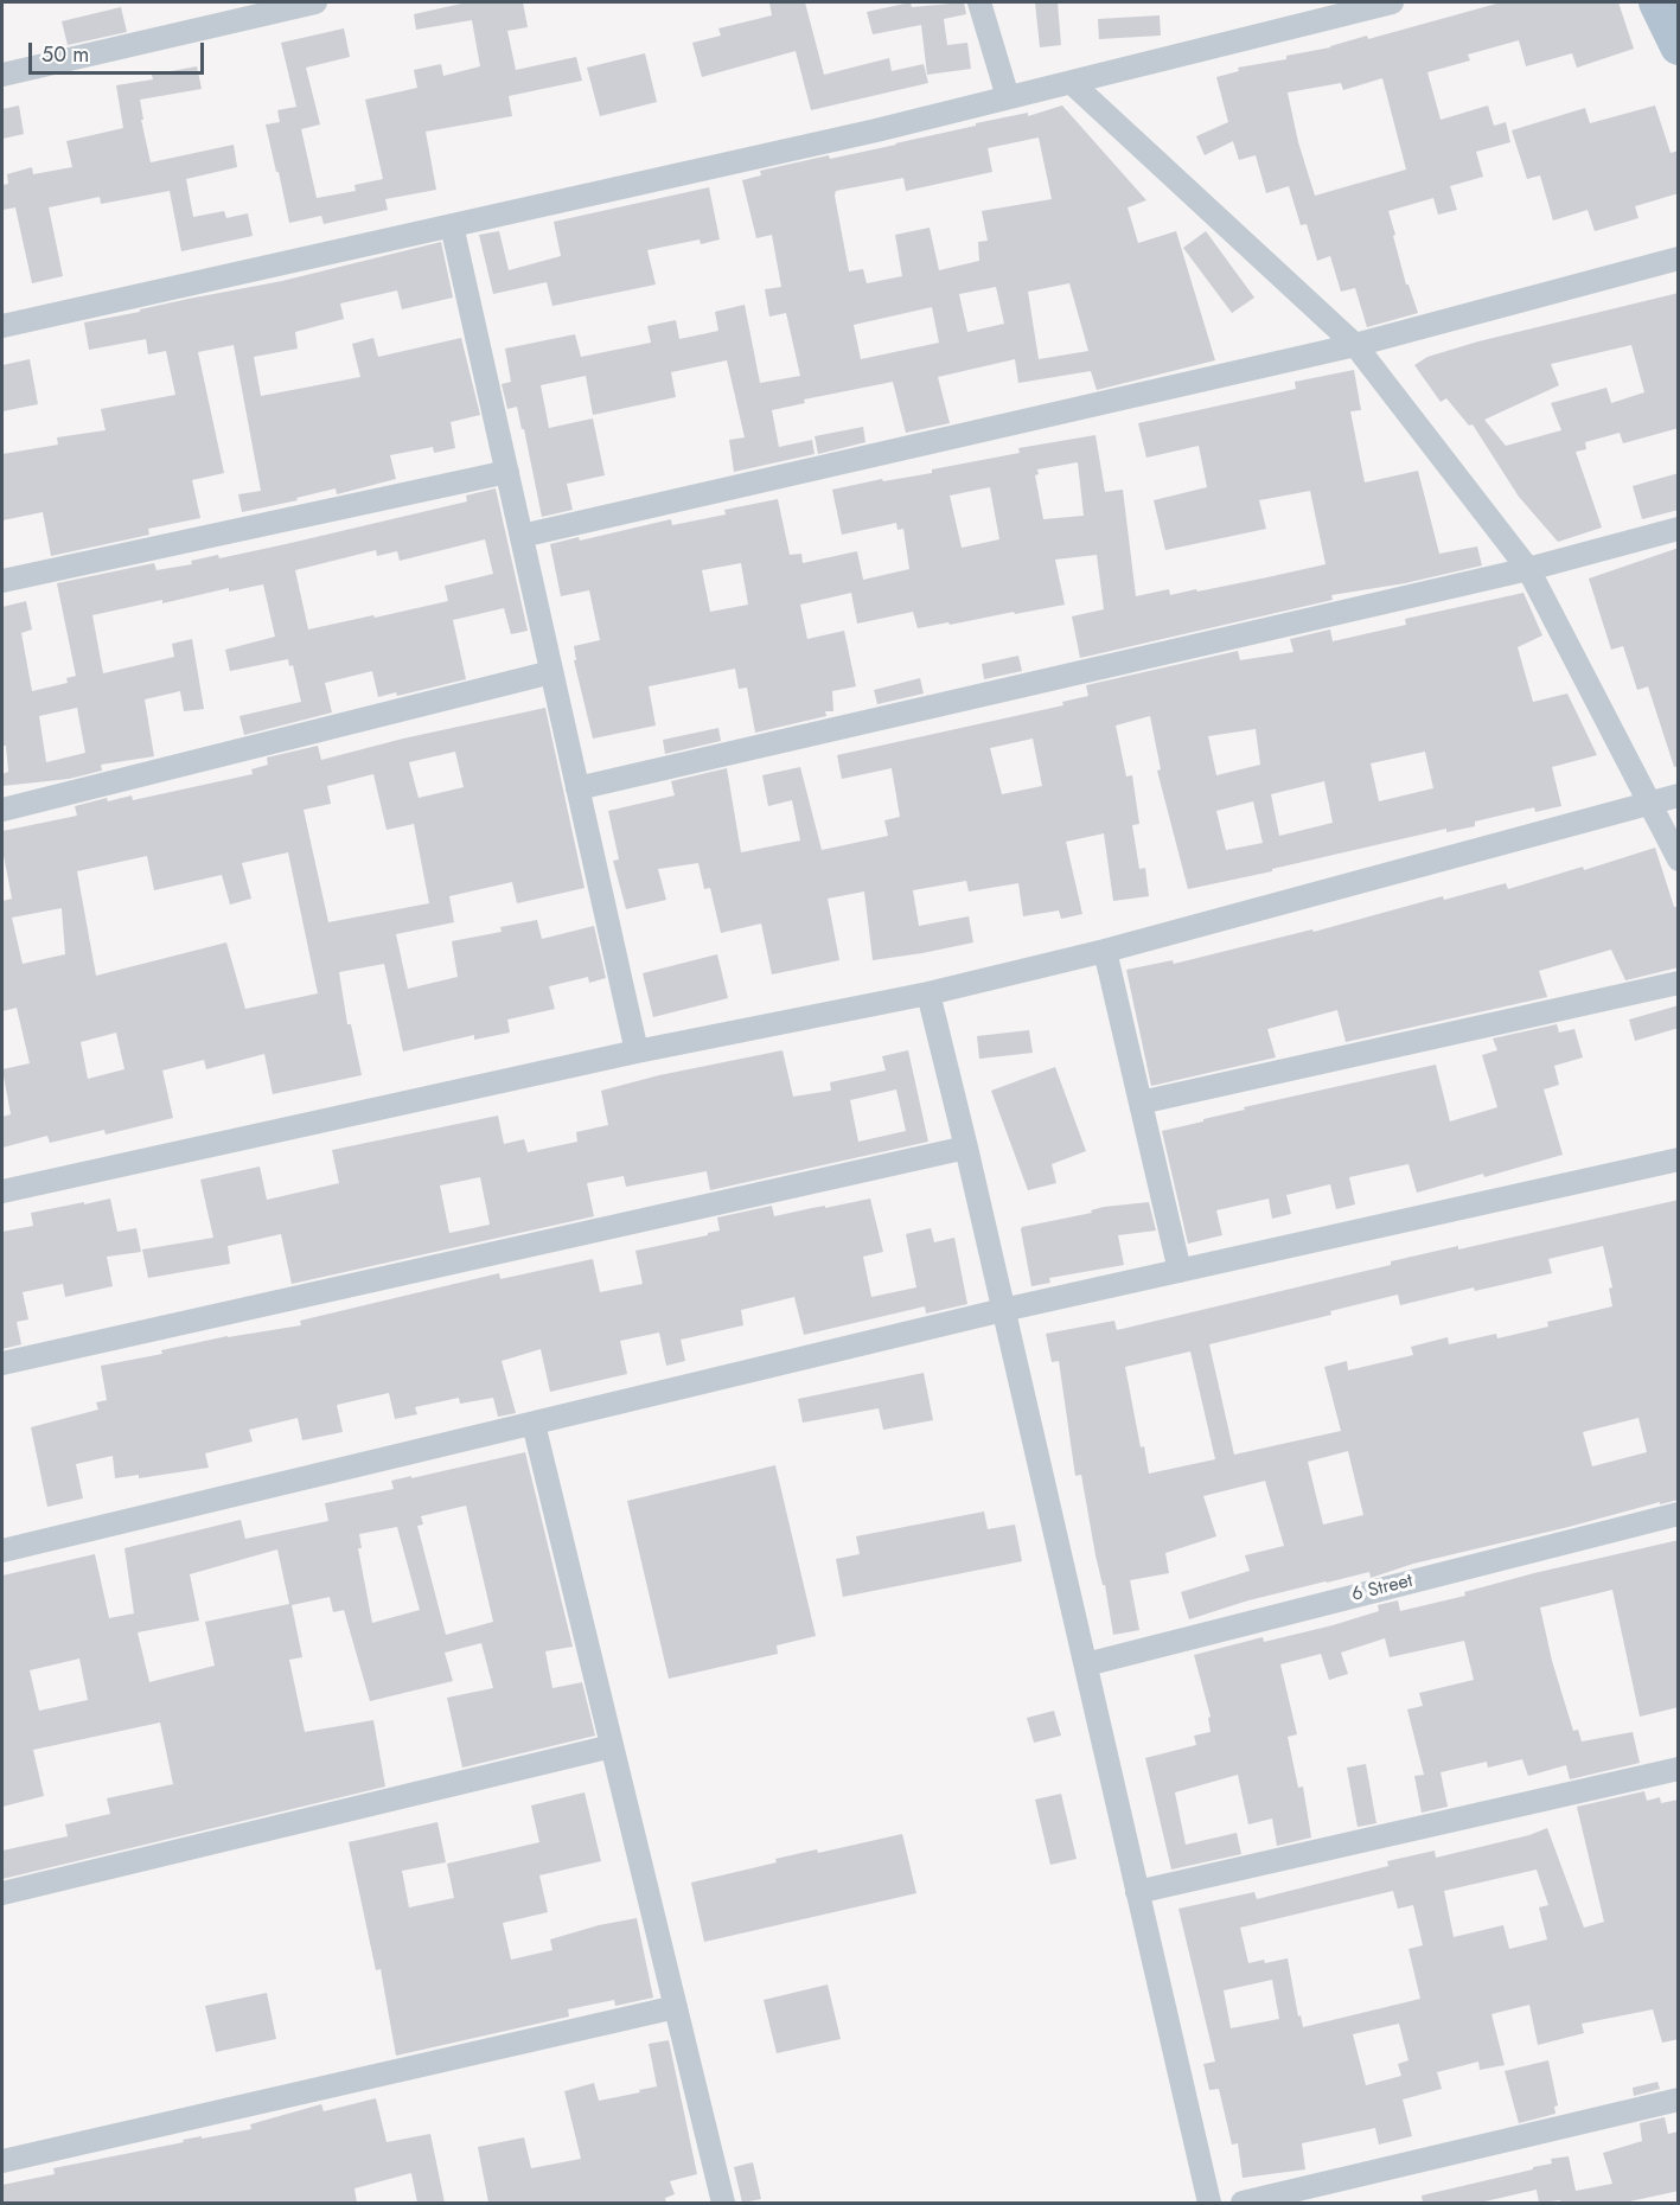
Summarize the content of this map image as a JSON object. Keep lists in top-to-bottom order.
{
  "streets": {
    "street": ["6 Street"]
  },
  "scale_bar": "50 m"
}
